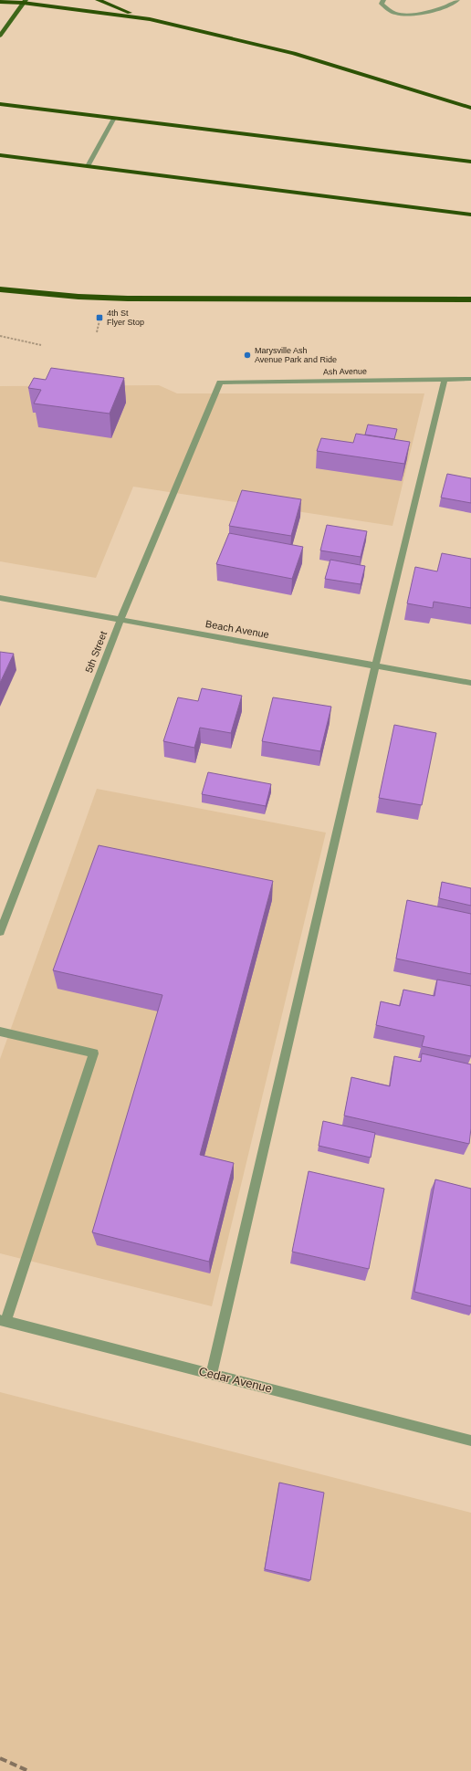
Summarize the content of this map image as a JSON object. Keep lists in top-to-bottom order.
{
  "streets": {
    "street": [
      "Ash Avenue",
      "Beach Avenue",
      "5th Street",
      "Cedar Avenue"
    ]
  },
  "crossings": [
    ["Ash Avenue", "5th Street"],
    ["Beach Avenue", "5th Street"]
  ],
  "places": {
    "transit": ["4th St Flyer Stop"],
    "other": ["Marysville Ash Avenue Park and Ride"]
  }
}
